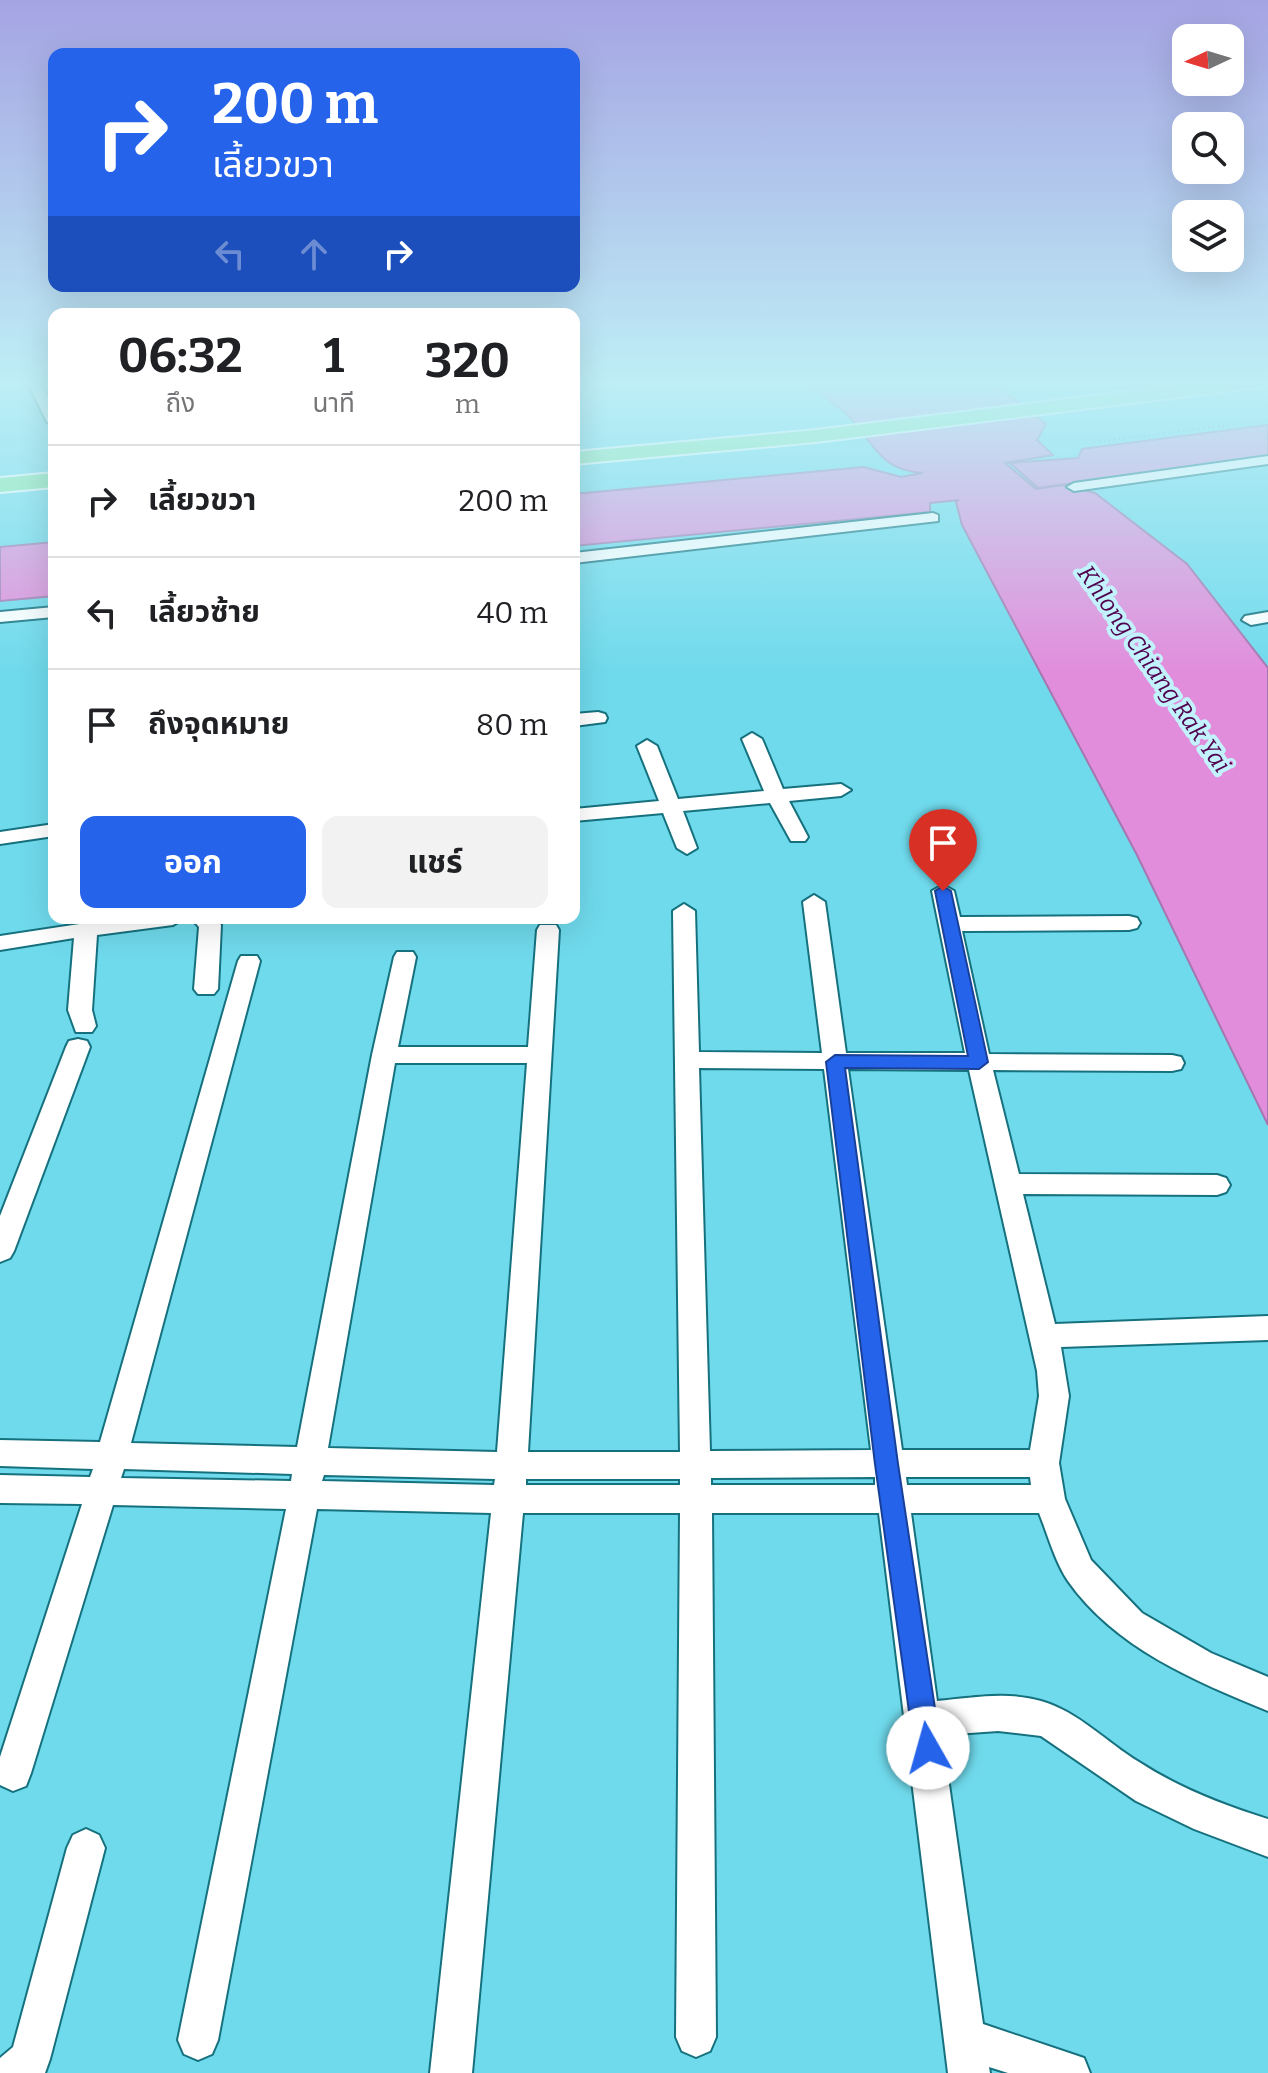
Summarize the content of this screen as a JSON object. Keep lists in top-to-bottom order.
{
  "water": ["Khlong Chiang Rak Yai"],
  "north": "left",
  "page": {
    "turn": ["200 m", "เลี้ยวขวา"],
    "eta": [
      "06:32",
      "ถึง",
      "1",
      "นาที",
      "320",
      "m"
    ],
    "list": [
      {
        "name": "เลี้ยวขวา",
        "value": "200 m"
      },
      {
        "name": "เลี้ยวซ้าย",
        "value": "40 m"
      },
      {
        "name": "ถึงจุดหมาย",
        "value": "80 m"
      }
    ],
    "buttons": ["ออก", "แชร์"]
  }
}
